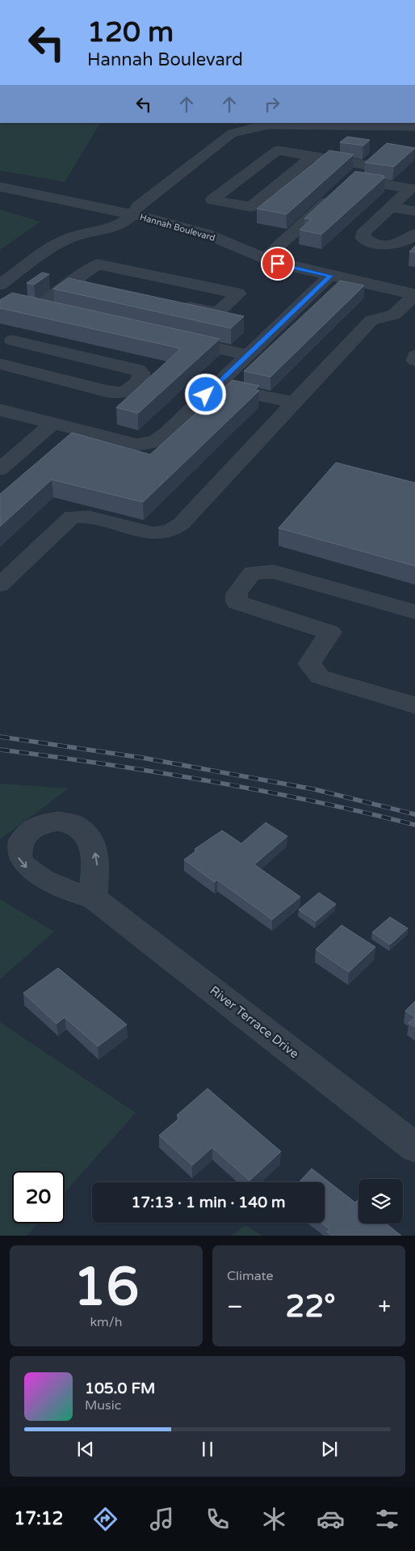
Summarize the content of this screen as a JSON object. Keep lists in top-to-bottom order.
{
  "streets": {
    "street": ["Hannah Boulevard", "River Terrace Drive"]
  },
  "page": {
    "turn": ["120 m", "Hannah Boulevard"],
    "limit": "20",
    "trip": "17:13 · 1 min · 140 m",
    "tile": [
      ["16", "km/h"],
      "Climate"
    ],
    "heat": ["−", "22°", "+"],
    "song": ["105.0 FM", "Music"],
    "tabs": "17:12"
  }
}
